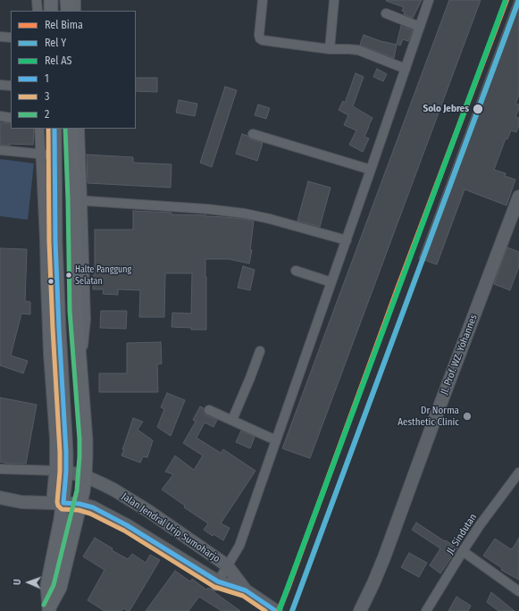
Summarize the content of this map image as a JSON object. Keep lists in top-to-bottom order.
{
  "streets": {
    "main road": ["Jl. Prof. WZ. Yohannes", "Jalan Jendral Urip Sumoharjo"],
    "street": ["Jl. Sindutan"]
  },
  "places": ["Solo Jebres", "Halte Panggung Selatan", "Dr Norma Aesthetic Clinic"],
  "lines": [
    "rail line Bima",
    "rail line AS",
    "rail line Y",
    "transit line 1",
    "transit line 3",
    "transit line 2"
  ],
  "legend": [
    "Rel Bima",
    "Rel Y",
    "Rel AS",
    "1",
    "3",
    "2"
  ],
  "north": "left"
}
